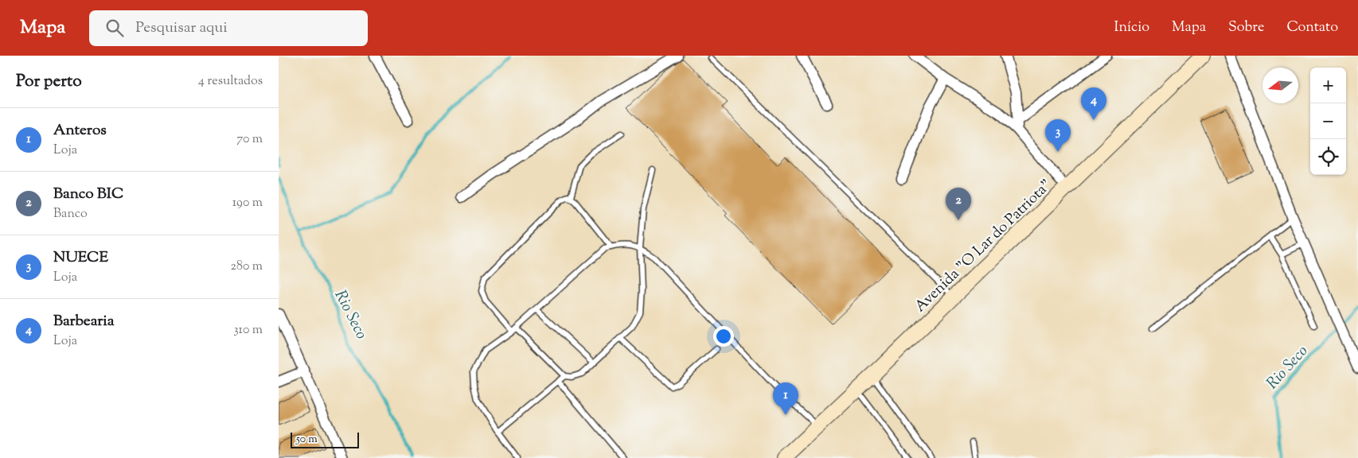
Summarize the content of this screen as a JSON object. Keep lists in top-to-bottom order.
{
  "streets": {
    "main road": ["Avenida \"O Lar do Patriota\""]
  },
  "water": ["Rio Seco"],
  "scale_bar": "50 m",
  "north": "left",
  "page": {
    "header": "Mapa",
    "search": "Pesquisar aqui",
    "nav": [
      "Início",
      "Mapa",
      "Sobre",
      "Contato"
    ],
    "heading": ["Por perto", "4 resultados"],
    "map_buttons": ["+", "−"],
    "pins": [
      "4",
      "3",
      "2",
      "1"
    ],
    "list": [
      {
        "mark": "1",
        "name": "Anteros",
        "note": "Loja",
        "value": "70 m"
      },
      {
        "mark": "2",
        "name": "Banco BIC",
        "note": "Banco",
        "value": "190 m"
      },
      {
        "mark": "3",
        "name": "NUECE",
        "note": "Loja",
        "value": "280 m"
      },
      {
        "mark": "4",
        "name": "Barbearia",
        "note": "Loja",
        "value": "310 m"
      }
    ],
    "scale": "50 m"
  }
}
